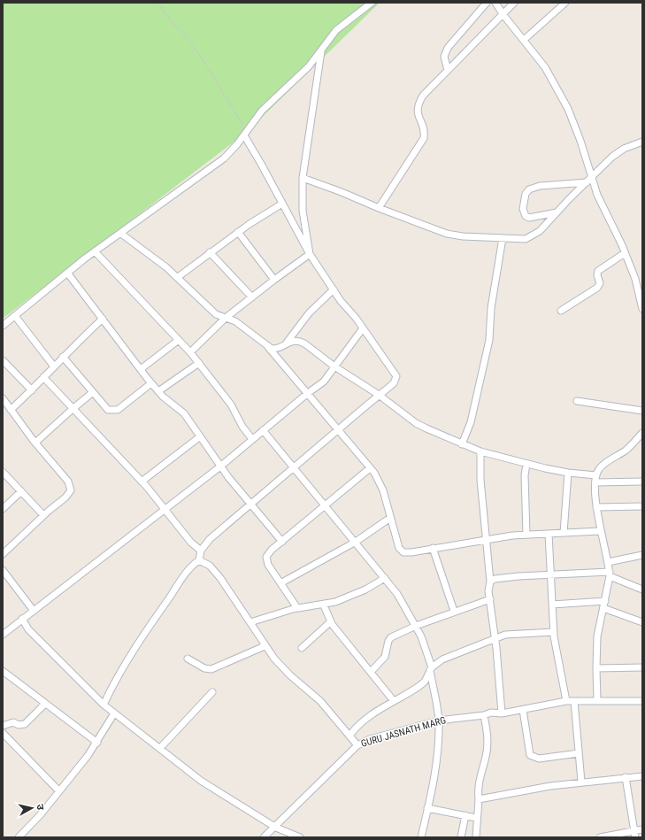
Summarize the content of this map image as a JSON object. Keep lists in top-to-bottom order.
{
  "streets": {
    "street": ["GURU JASNATH MARG"]
  },
  "north": "right"
}
